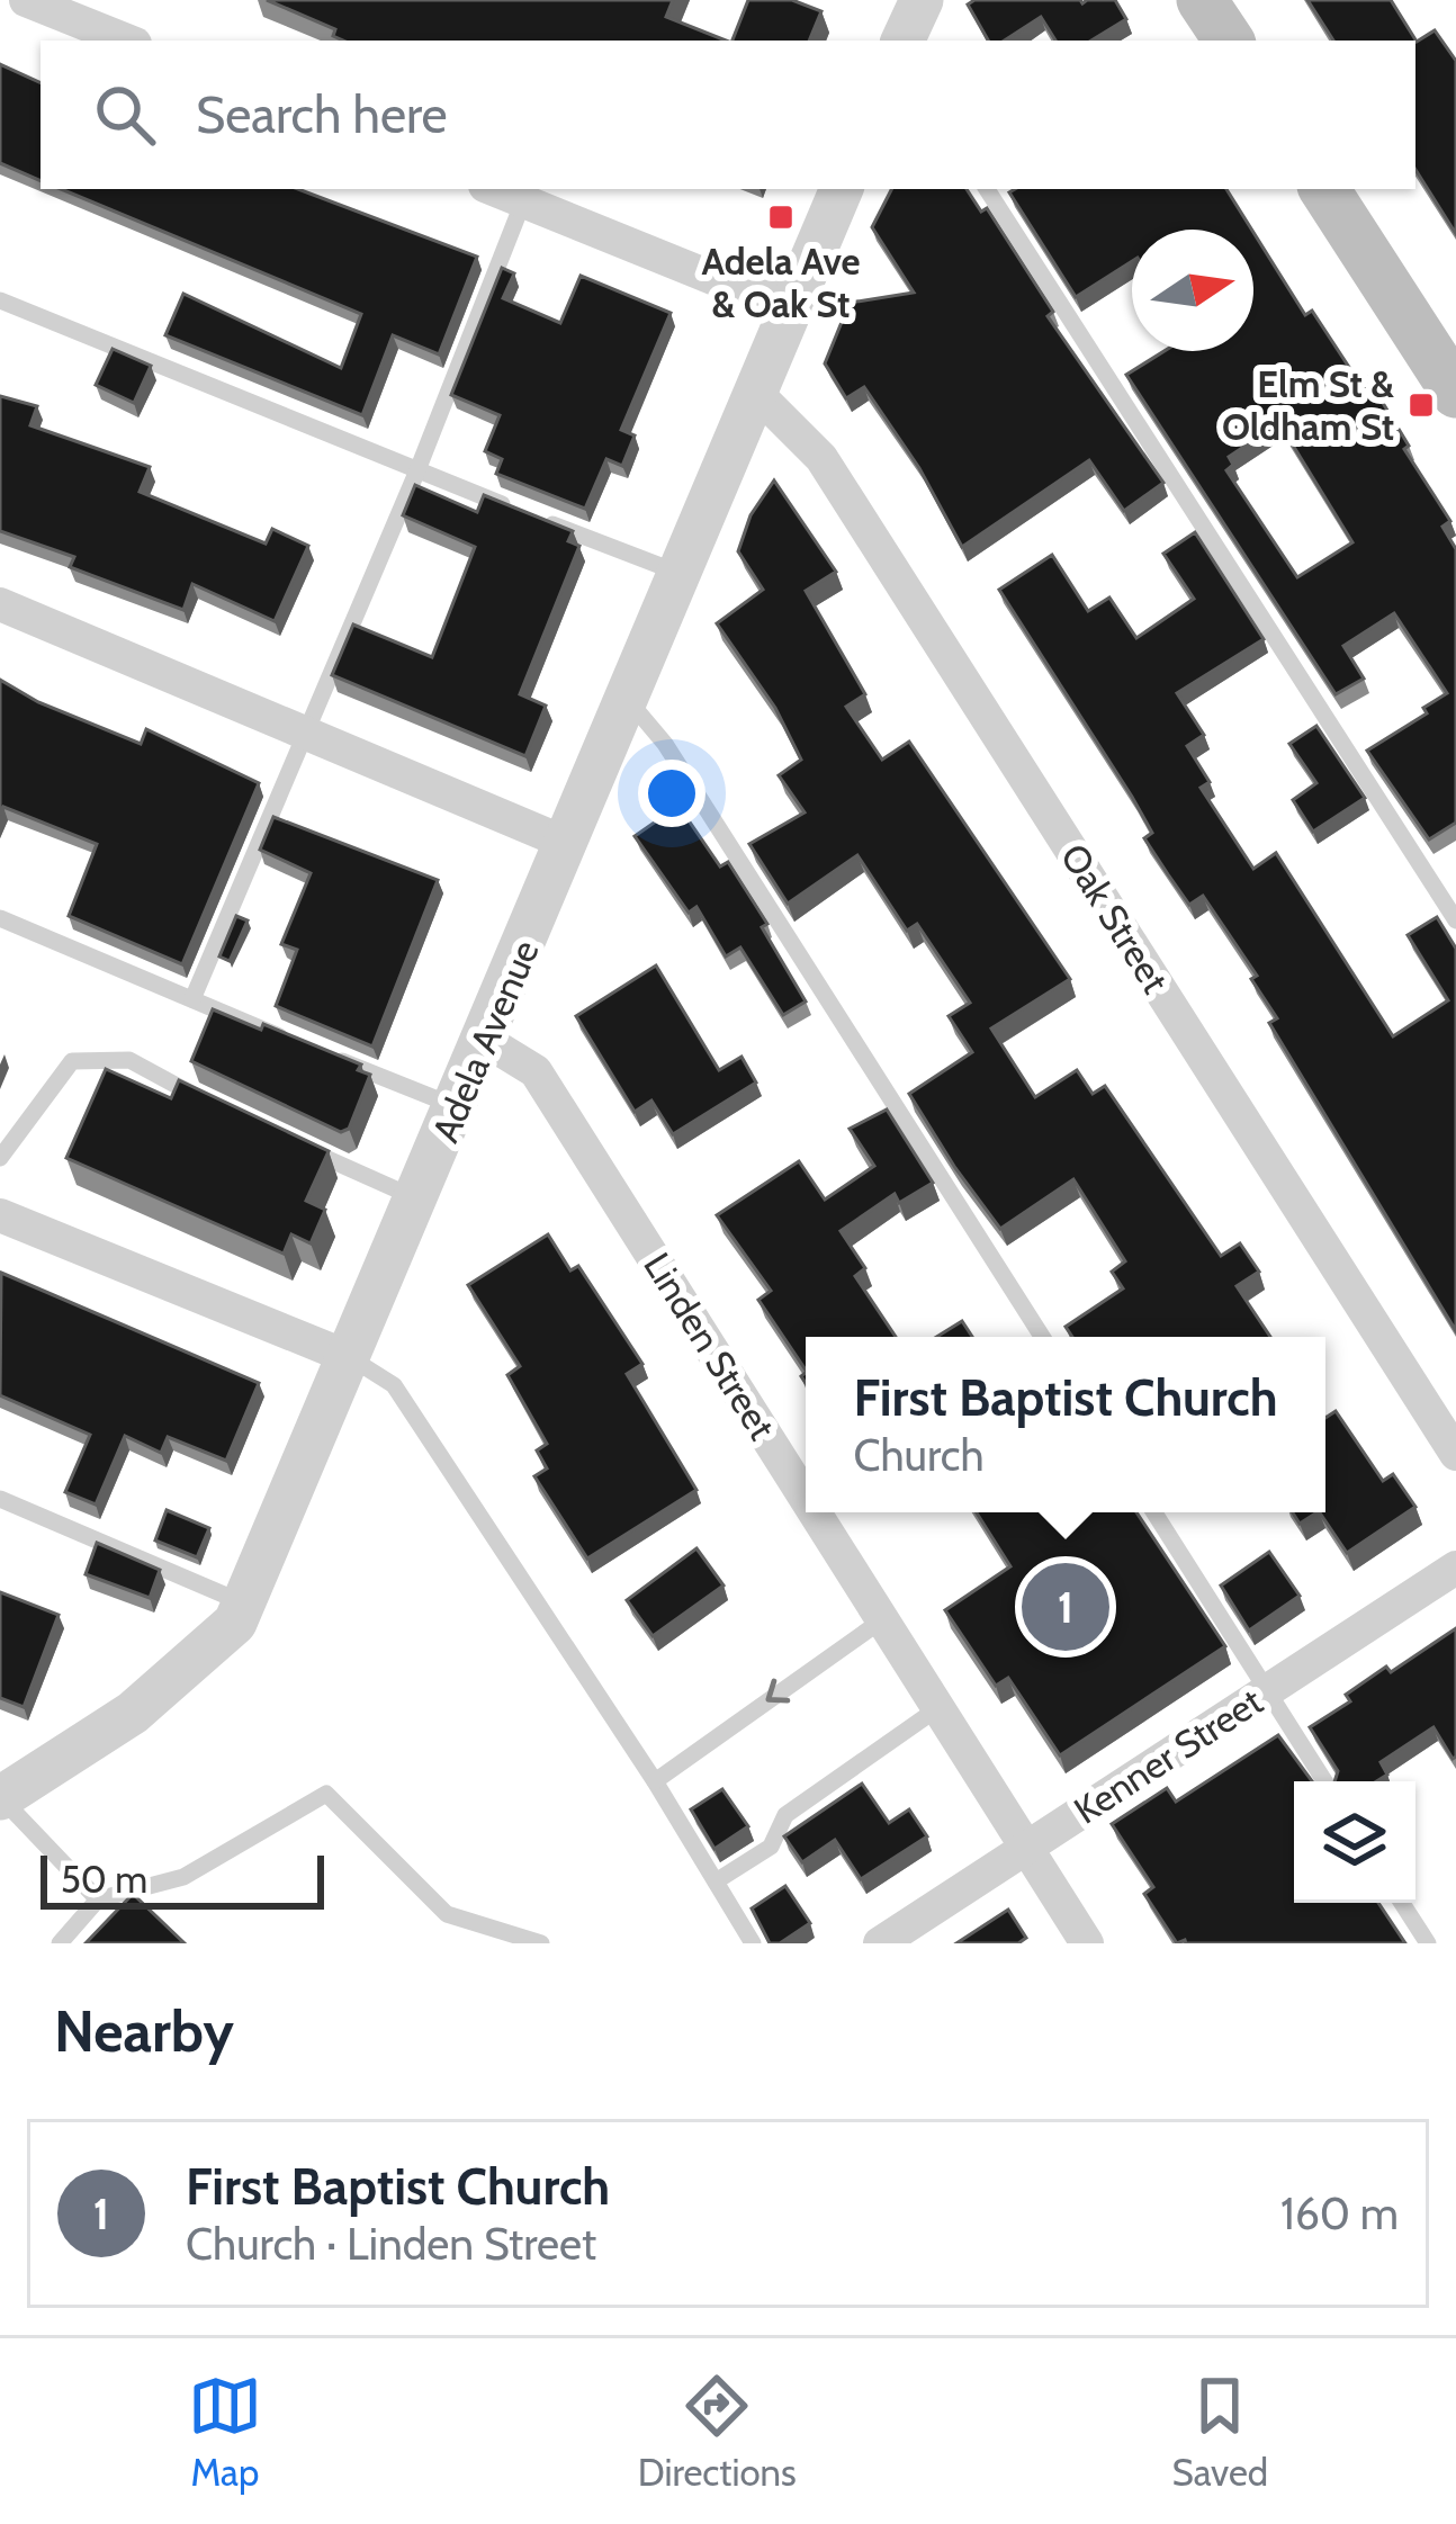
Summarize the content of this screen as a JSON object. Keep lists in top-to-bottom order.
{
  "streets": {
    "street": [
      "Oak Street",
      "Adela Avenue",
      "Linden Street",
      "Kenner Street"
    ]
  },
  "crossings": [
    ["Oak Street", "Adela Avenue"],
    ["Adela Avenue", "Linden Street"],
    ["Linden Street", "Kenner Street"]
  ],
  "places": {
    "transit": ["Adela Ave & Oak St", "Elm St & Oldham St"]
  },
  "scale_bar": "50 m",
  "north": "right",
  "page": {
    "search": "Search here",
    "popup": ["First Baptist Church", "Church"],
    "pins": "1",
    "scale": "50 m",
    "heading": "Nearby",
    "list": [
      {
        "mark": "1",
        "name": "First Baptist Church",
        "note": "Church · Linden Street",
        "value": "160 m"
      }
    ],
    "nav": ["Map", "Directions", "Saved"]
  }
}
